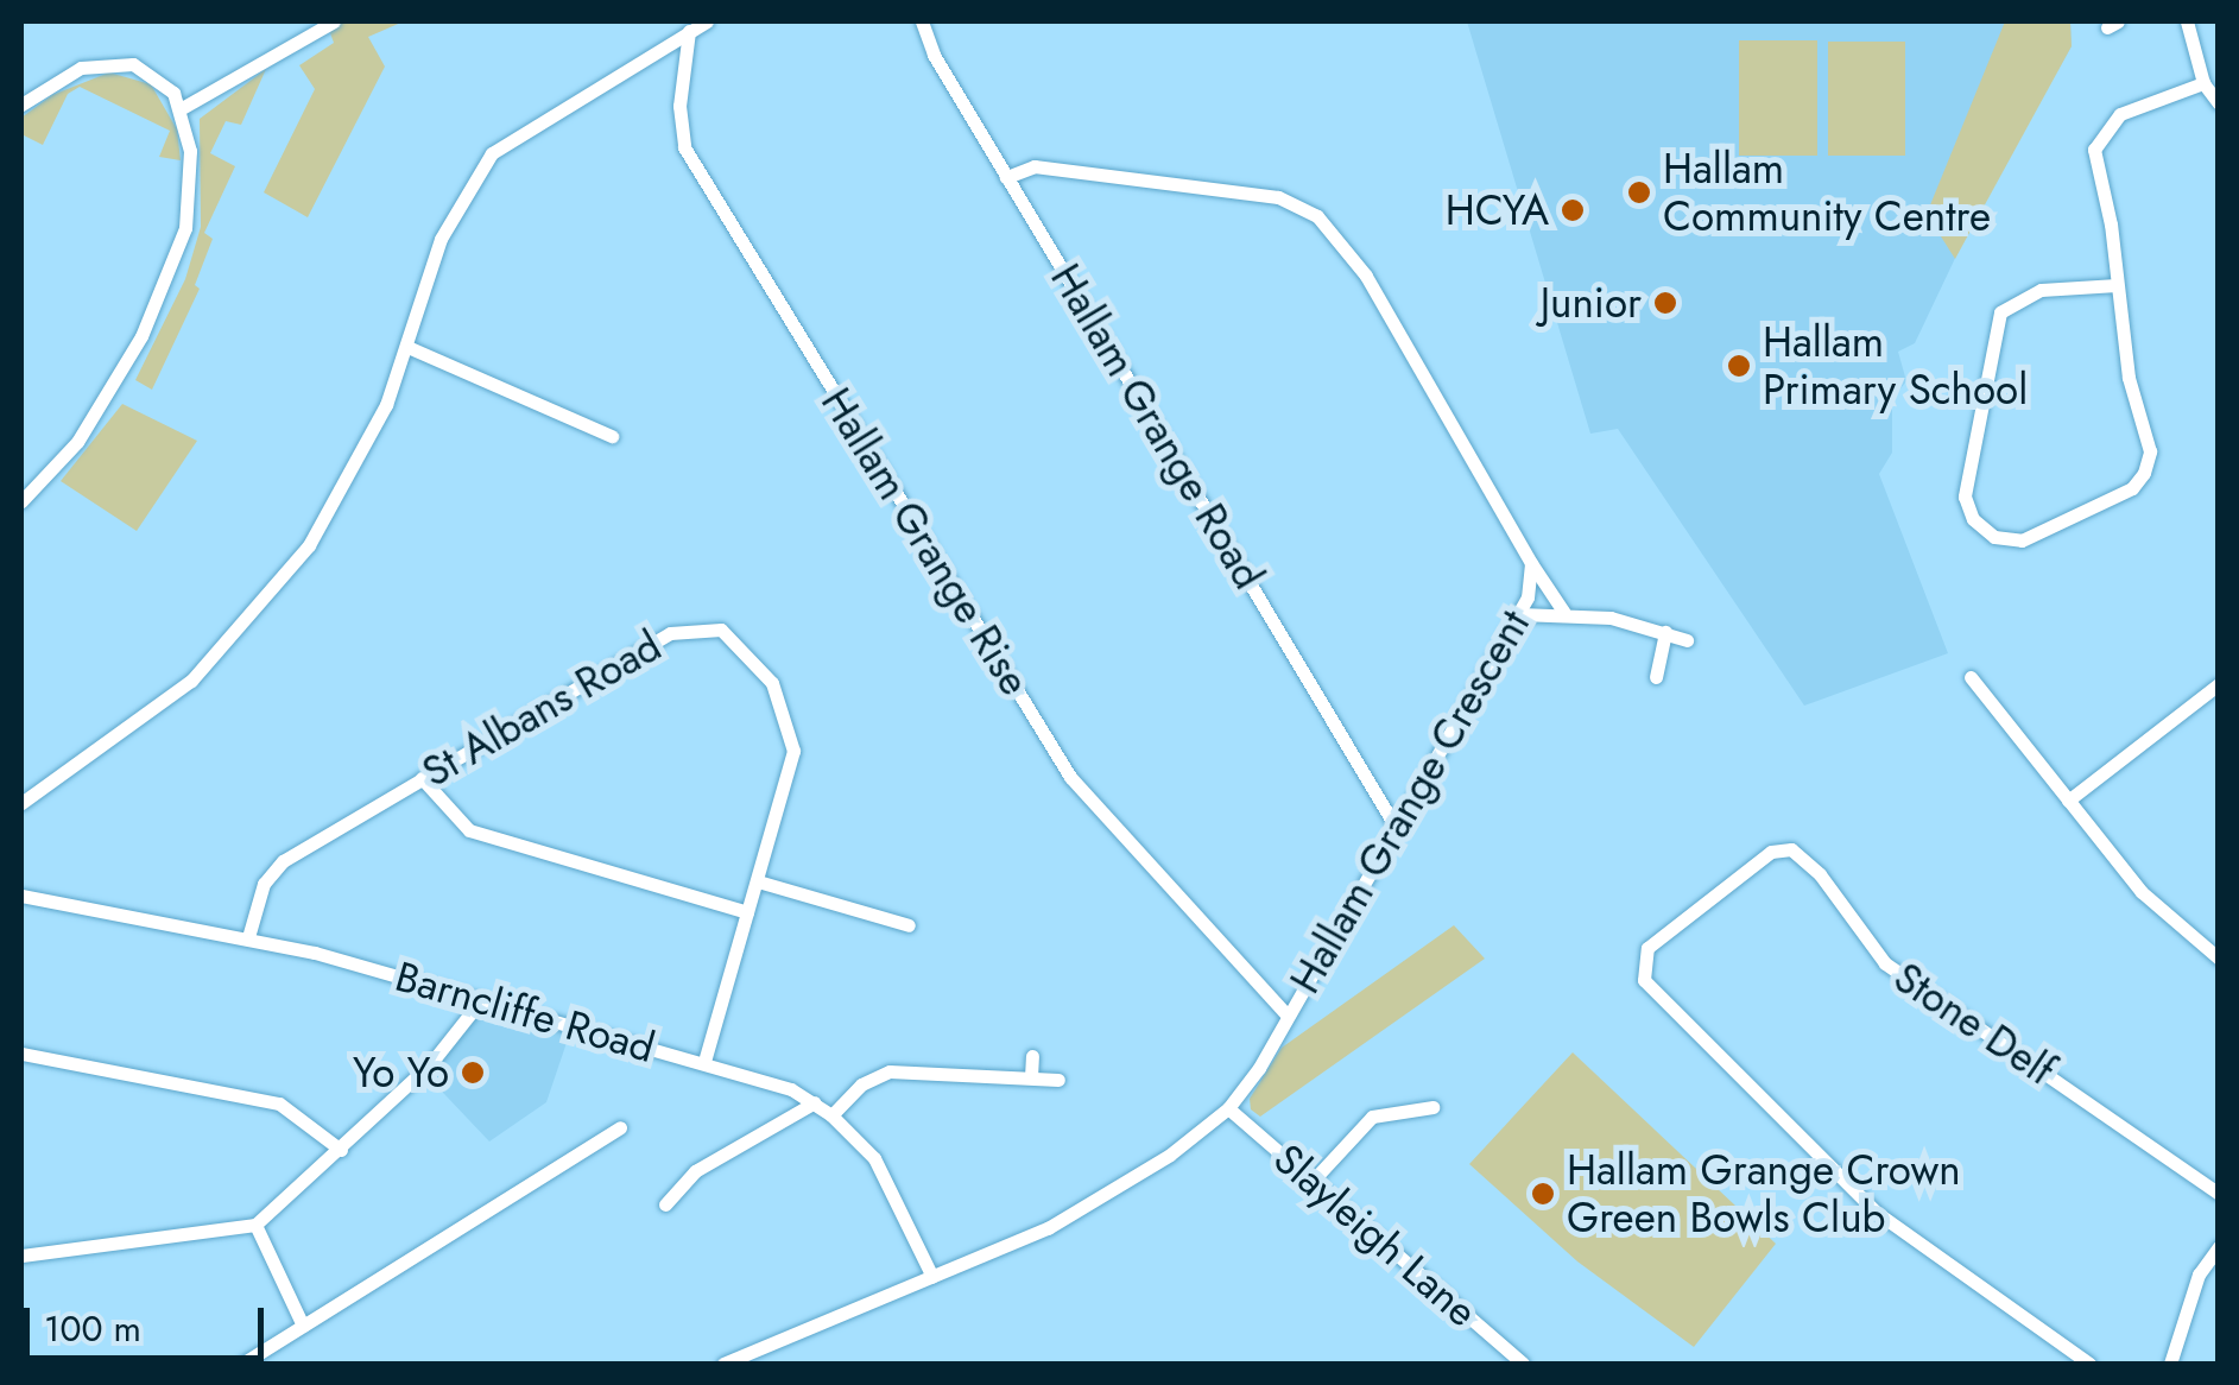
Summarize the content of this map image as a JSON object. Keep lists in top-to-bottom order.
{
  "streets": {
    "street": [
      "Hallam Grange Road",
      "Hallam Grange Rise",
      "St Albans Road",
      "Hallam Grange Crescent",
      "Barncliffe Road",
      "Stone Delf",
      "Slayleigh Lane"
    ]
  },
  "crossings": [
    ["Hallam Grange Road", "Hallam Grange Crescent"],
    ["Hallam Grange Rise", "Hallam Grange Crescent"],
    ["St Albans Road", "Barncliffe Road"],
    ["Hallam Grange Crescent", "Slayleigh Lane"]
  ],
  "places": [
    "Hallam Community Centre",
    "HCYA",
    "Junior",
    "Hallam Primary School",
    "Yo Yo",
    "Hallam Grange Crown Green Bowls Club"
  ],
  "scale_bar": "100 m"
}
